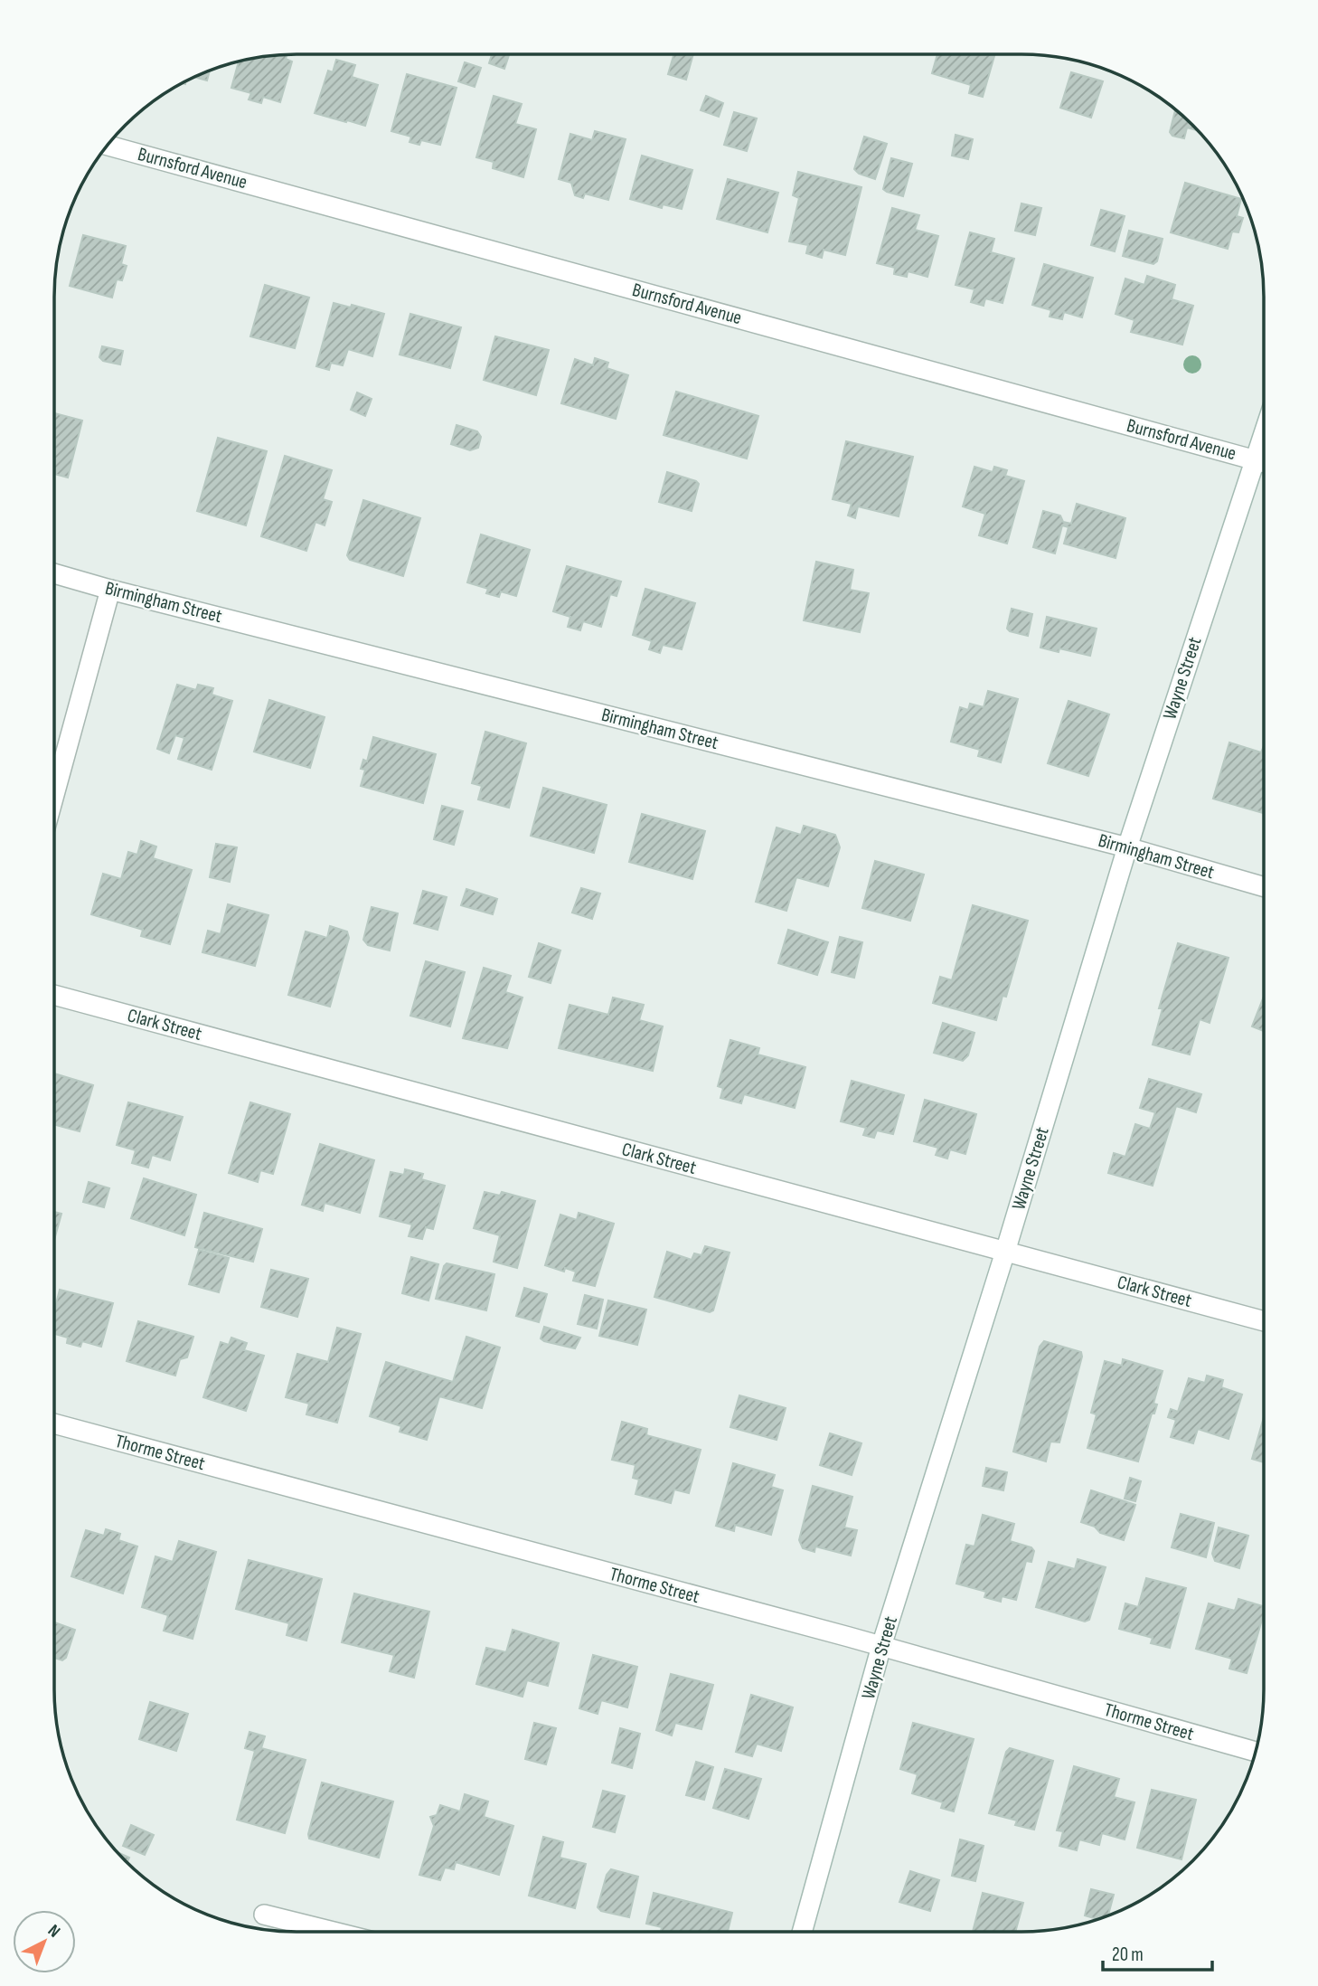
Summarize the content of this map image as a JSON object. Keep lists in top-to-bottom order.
{
  "streets": {
    "street": [
      "Burnsford Avenue",
      "Birmingham Street",
      "Wayne Street",
      "Clark Street",
      "Thorme Street"
    ]
  },
  "crossings": [
    ["Burnsford Avenue", "Wayne Street"],
    ["Birmingham Street", "Wayne Street"],
    ["Wayne Street", "Clark Street"],
    ["Wayne Street", "Thorme Street"]
  ],
  "scale_bar": "20 m",
  "north": "top right"
}
